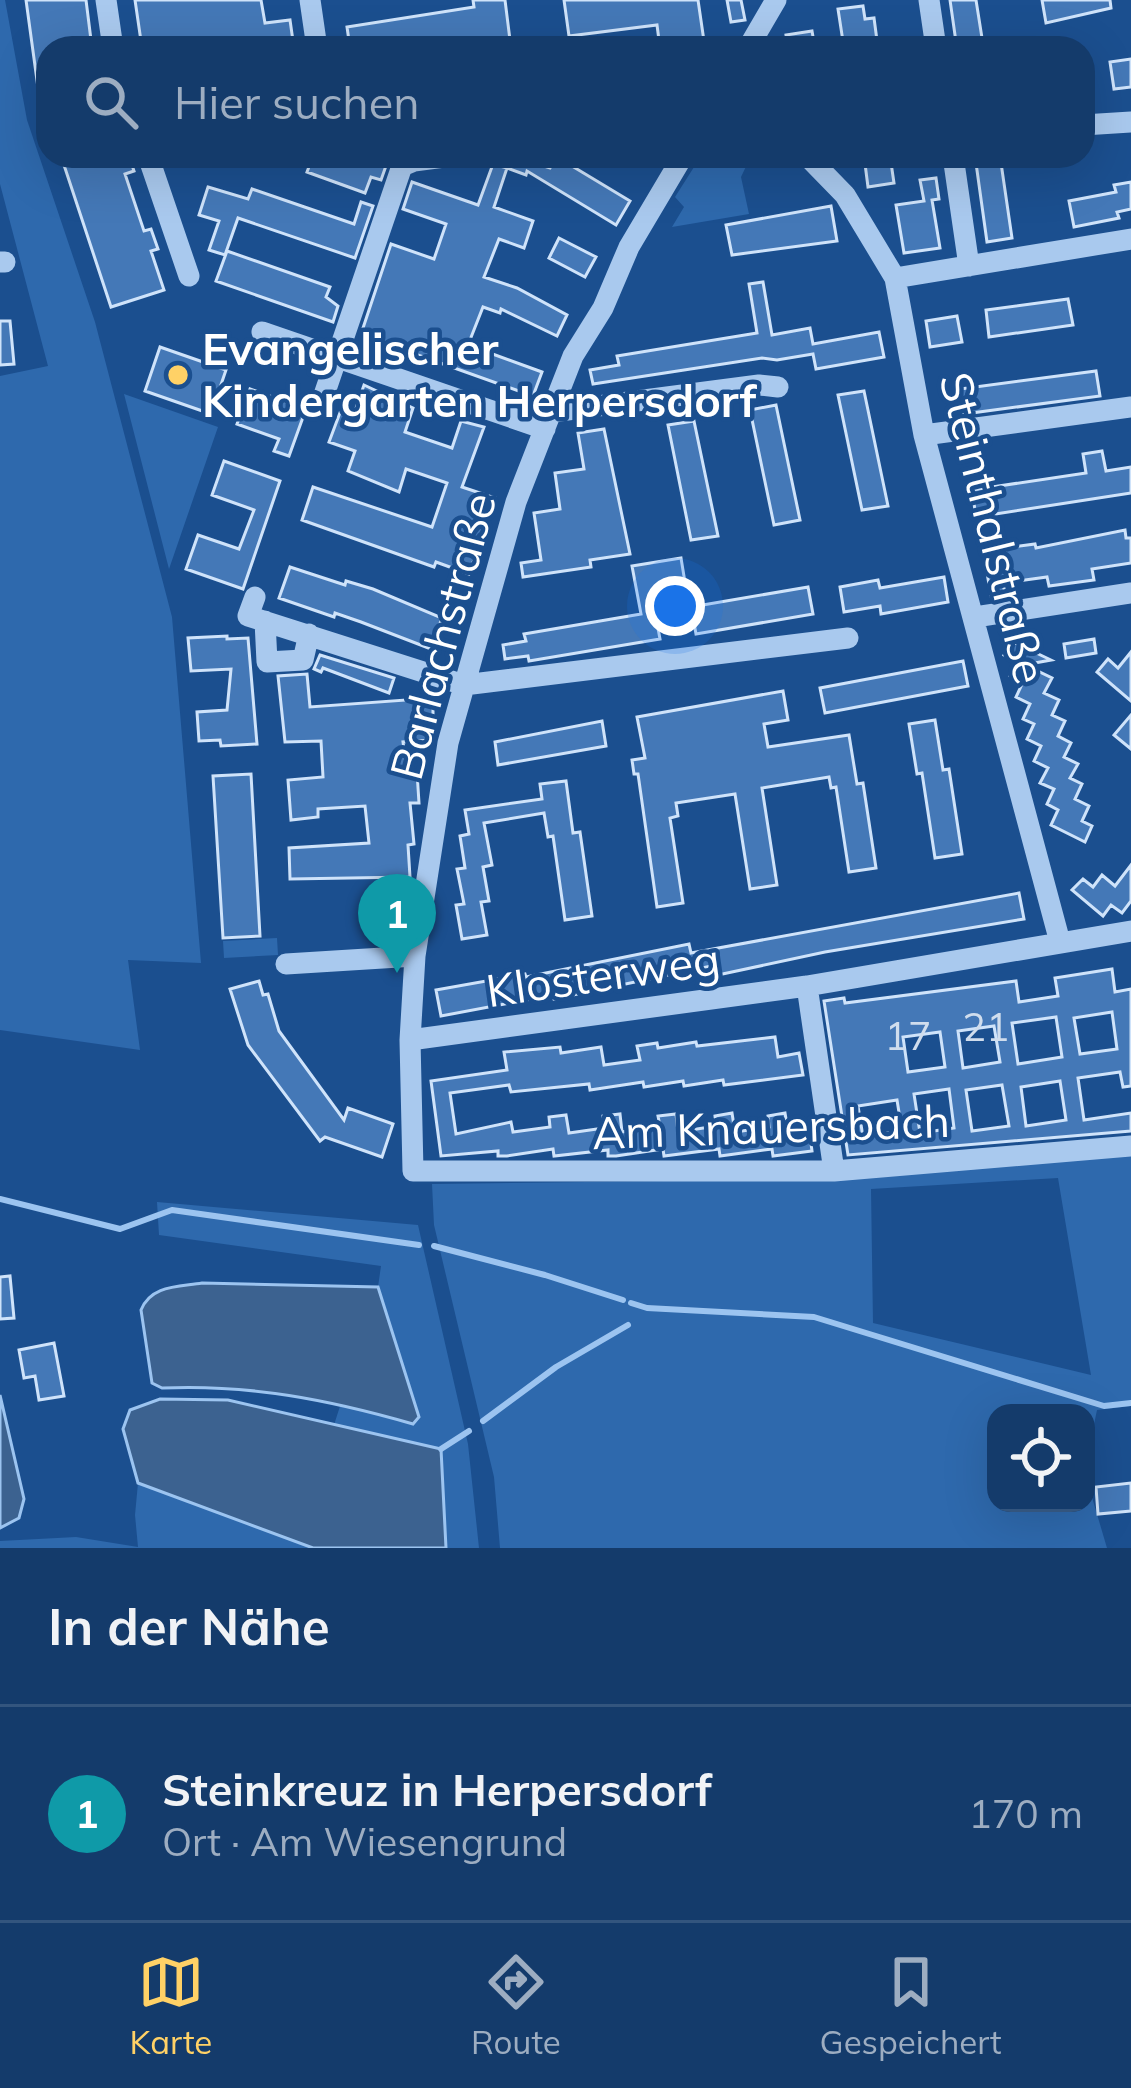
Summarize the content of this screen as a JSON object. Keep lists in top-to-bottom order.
{
  "streets": {
    "street": [
      "Steinthalstraße",
      "Barlachstraße",
      "Klosterweg",
      "Am Knauersbach"
    ]
  },
  "crossings": [
    ["Steinthalstraße", "Klosterweg"],
    ["Barlachstraße", "Klosterweg"],
    ["Barlachstraße", "Am Knauersbach"]
  ],
  "places": ["Evangelischer Kindergarten Herpersdorf"],
  "house_numbers": ["21", "17"],
  "page": {
    "search": "Hier suchen",
    "pins": "1",
    "heading": "In der Nähe",
    "list": [
      {
        "mark": "1",
        "name": "Steinkreuz in Herpersdorf",
        "note": "Ort · Am Wiesengrund",
        "value": "170 m"
      }
    ],
    "nav": ["Karte", "Route", "Gespeichert"]
  }
}
